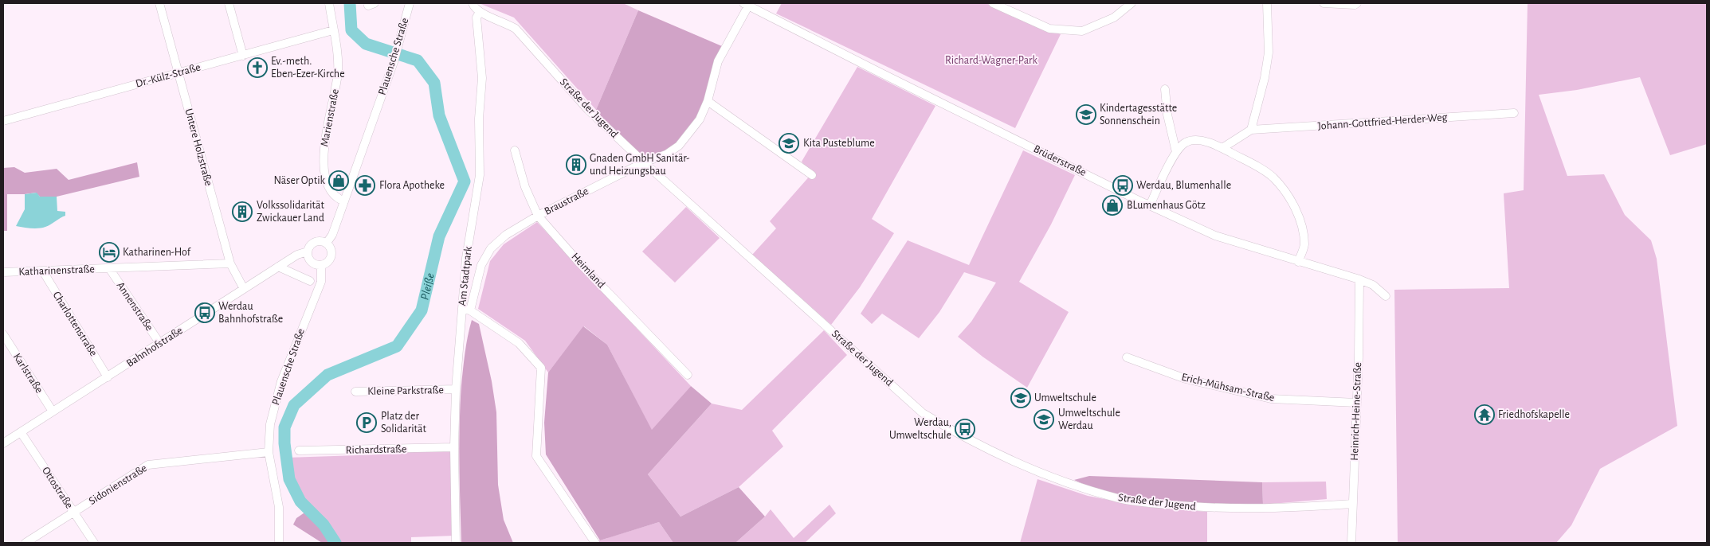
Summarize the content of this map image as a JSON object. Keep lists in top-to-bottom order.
{
  "streets": {
    "street": [
      "Plauensche Straße",
      "Dr.-Külz-Straße",
      "Straße der Jugend",
      "Marienstraße",
      "Johann-Gottfried-Herder-Weg",
      "Untere Holzstraße",
      "Brüderstraße",
      "Braustraße",
      "Katharinenstraße",
      "Heimland",
      "Am Stadtpark",
      "Annenstraße",
      "Charlottenstraße",
      "Bahnhofstraße",
      "Karlstraße",
      "Erich-Mühsam-Straße",
      "Kleine Parkstraße",
      "Heinrich-Heine-Straße",
      "Richardstraße",
      "Sidonienstraße",
      "Ottostraße"
    ]
  },
  "crossings": [
    ["Plauensche Straße", "Marienstraße"],
    ["Plauensche Straße", "Bahnhofstraße"],
    ["Plauensche Straße", "Sidonienstraße"],
    ["Dr.-Külz-Straße", "Marienstraße"],
    ["Dr.-Külz-Straße", "Untere Holzstraße"],
    ["Straße der Jugend", "Braustraße"],
    ["Straße der Jugend", "Am Stadtpark"],
    ["Straße der Jugend", "Heinrich-Heine-Straße"],
    ["Untere Holzstraße", "Katharinenstraße"],
    ["Untere Holzstraße", "Bahnhofstraße"],
    ["Brüderstraße", "Braustraße"],
    ["Brüderstraße", "Heinrich-Heine-Straße"],
    ["Braustraße", "Heimland"],
    ["Katharinenstraße", "Annenstraße"],
    ["Katharinenstraße", "Charlottenstraße"],
    ["Am Stadtpark", "Kleine Parkstraße"],
    ["Am Stadtpark", "Richardstraße"],
    ["Annenstraße", "Bahnhofstraße"],
    ["Charlottenstraße", "Bahnhofstraße"],
    ["Bahnhofstraße", "Karlstraße"],
    ["Bahnhofstraße", "Ottostraße"],
    ["Erich-Mühsam-Straße", "Heinrich-Heine-Straße"],
    ["Sidonienstraße", "Ottostraße"]
  ],
  "water": ["Pleiße"],
  "parks": ["Richard-Wagner-Park"],
  "places": {
    "church": ["Ev.-meth. Eben-Ezer-Kirche"],
    "school or university": [
      "Kindertagesstätte Sonnenschein",
      "Kita Pusteblume",
      "Umweltschule",
      "Umweltschule Werdau"
    ],
    "building": ["Gnaden GmbH Sanitär- und Heizungsbau", "Volkssolidarität Zwickauer Land"],
    "shop": ["Näser Optik", "BLumenhaus Götz"],
    "pharmacy": ["Flora Apotheke"],
    "bus stop": ["Werdau, Blumenhalle", "Werdau Bahnhofstraße", "Werdau, Umweltschule"],
    "hotel": ["Katharinen-Hof"],
    "temple": ["Friedhofskapelle"],
    "parking": ["Platz der Solidarität"]
  }
}
